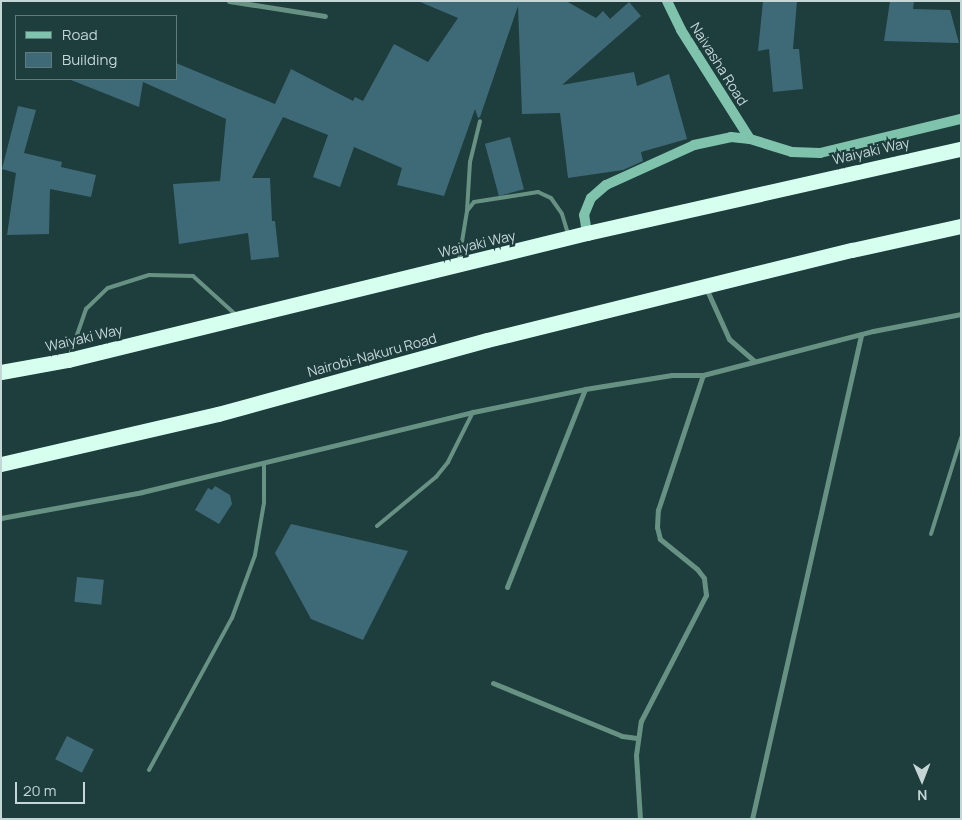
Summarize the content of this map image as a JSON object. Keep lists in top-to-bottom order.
{
  "streets": {
    "highway": ["Waiyaki Way", "Nairobi-Nakuru Road"],
    "main road": ["Naivasha Road"]
  },
  "legend": ["Road", "Building"],
  "scale_bar": "20 m",
  "north": "bottom"
}
